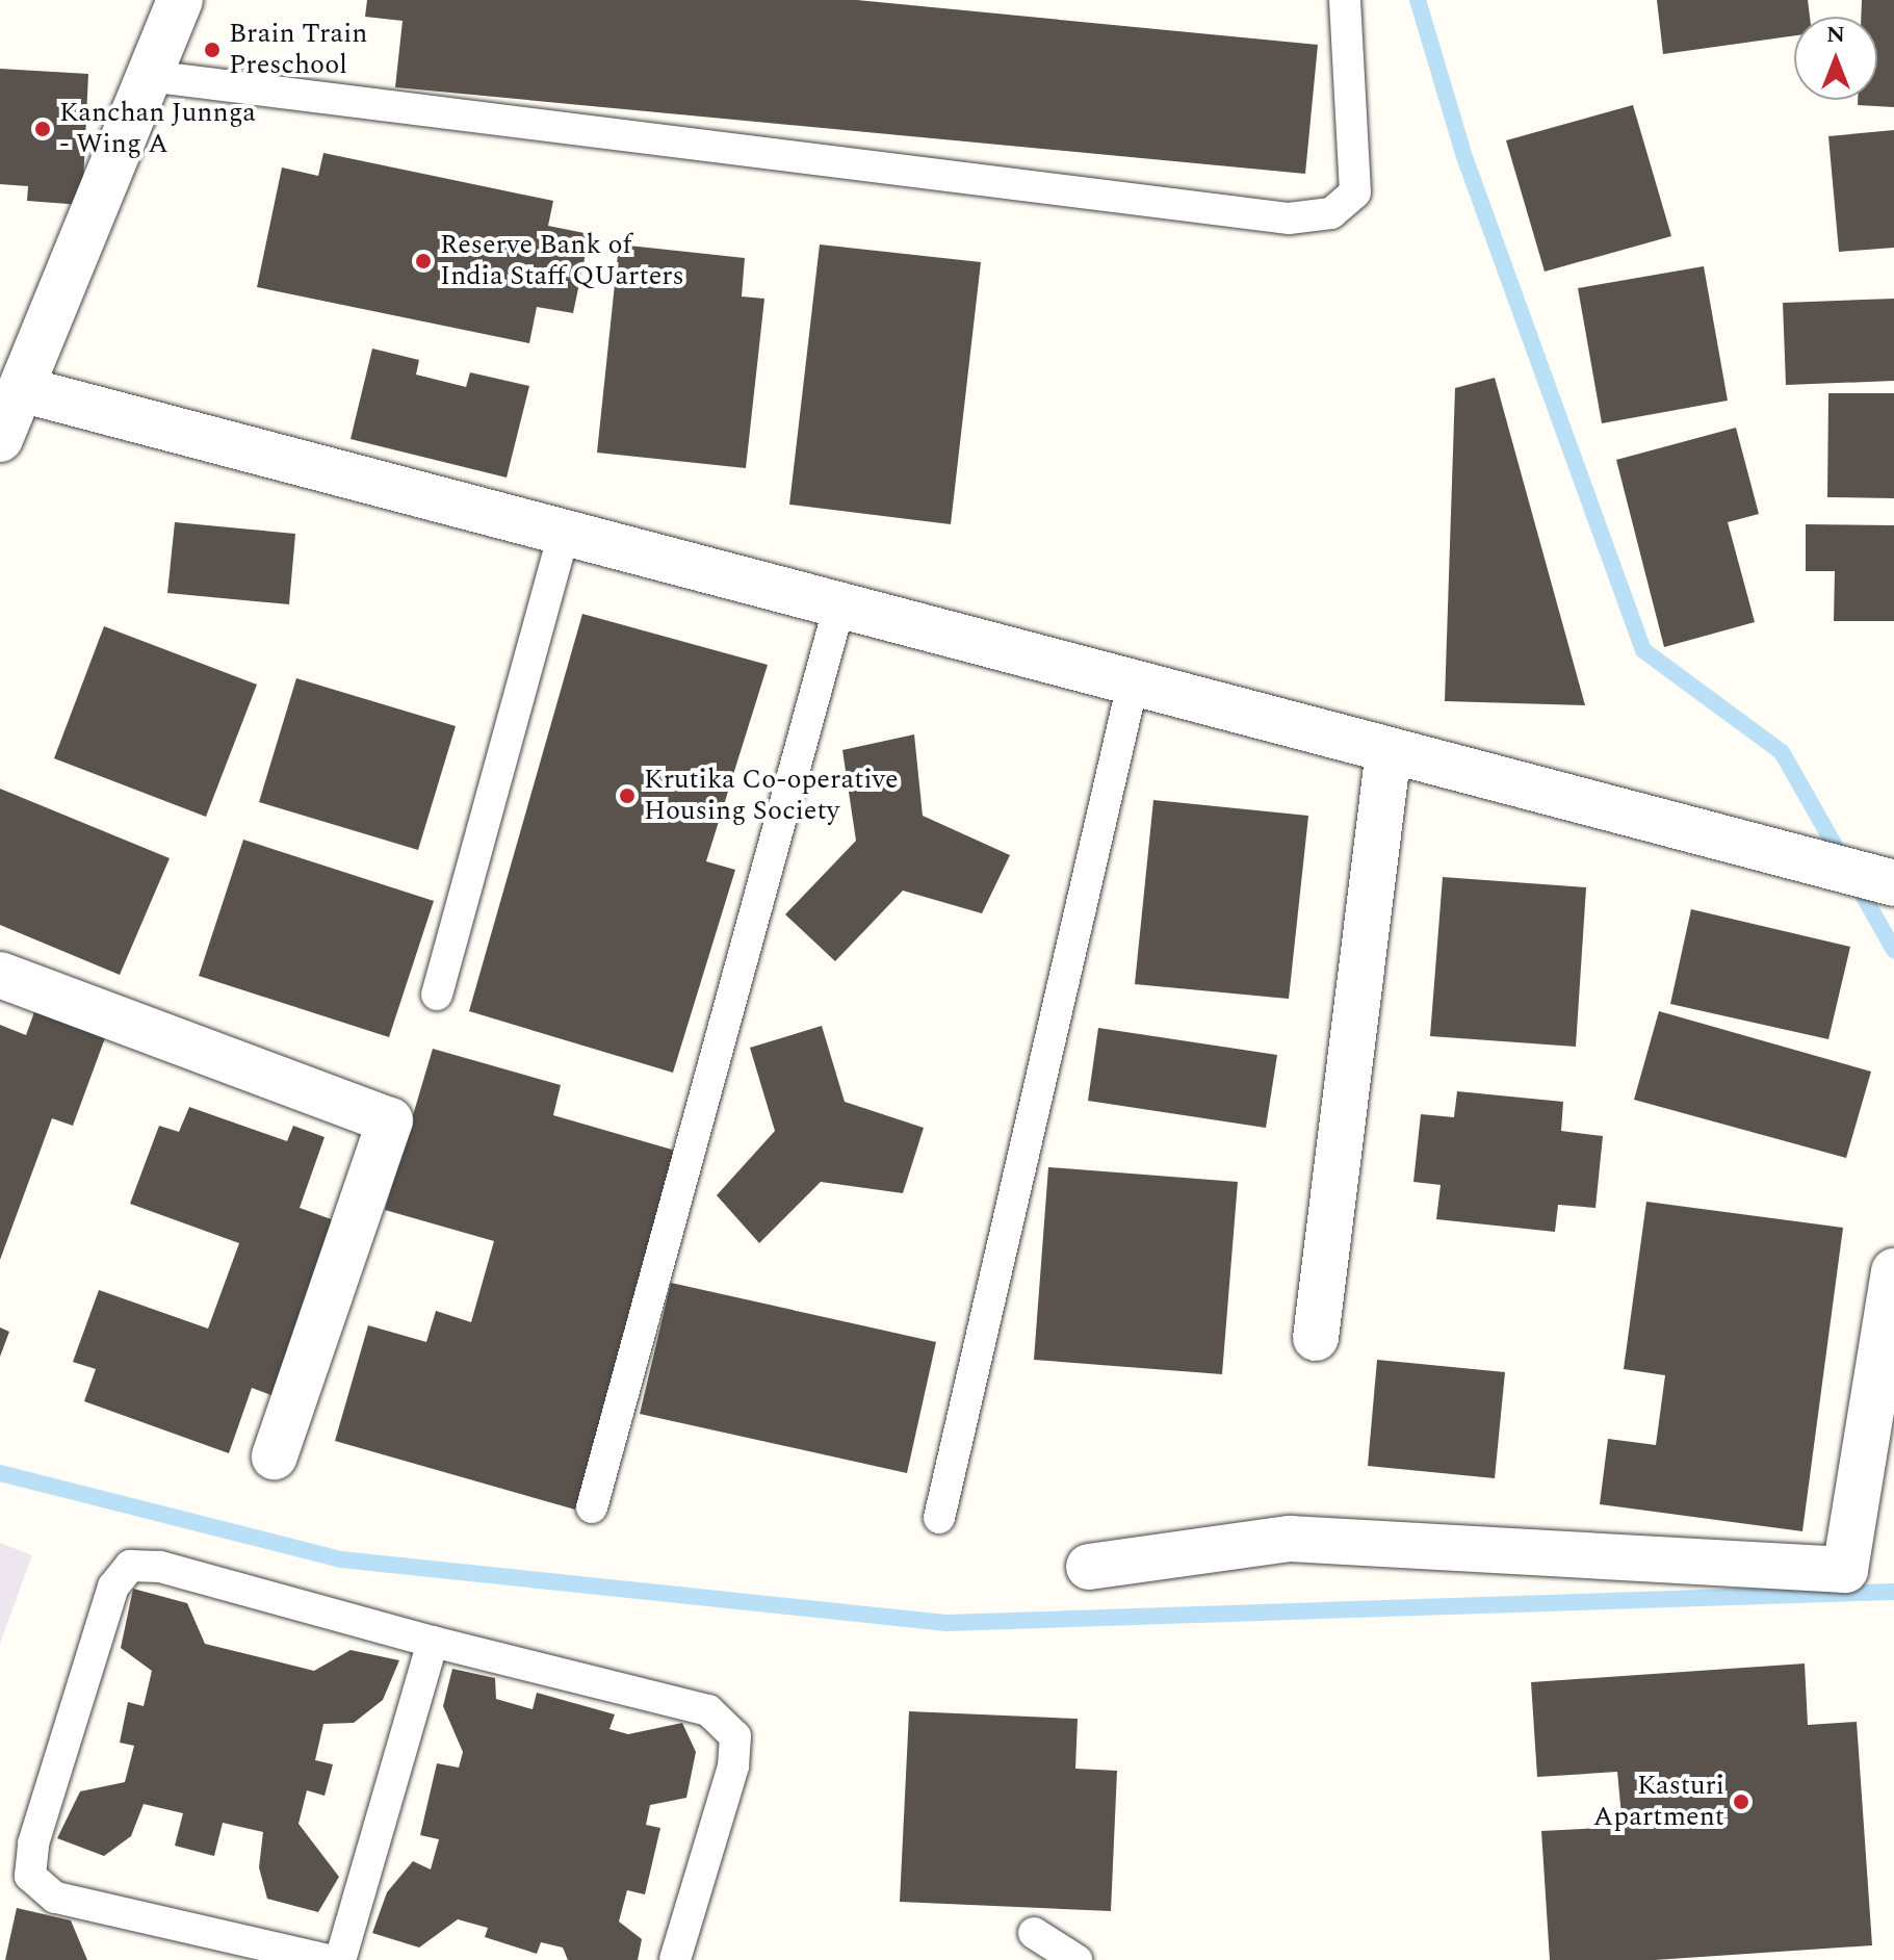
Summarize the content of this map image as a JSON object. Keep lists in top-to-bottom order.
{
  "places": [
    "Brain Train Preschool",
    "Kanchan Junnga - Wing A",
    "Reserve Bank of India Staff QUarters",
    "Krutika Co-operative Housing Society",
    "Kasturi Apartment"
  ],
  "north": "top"
}
